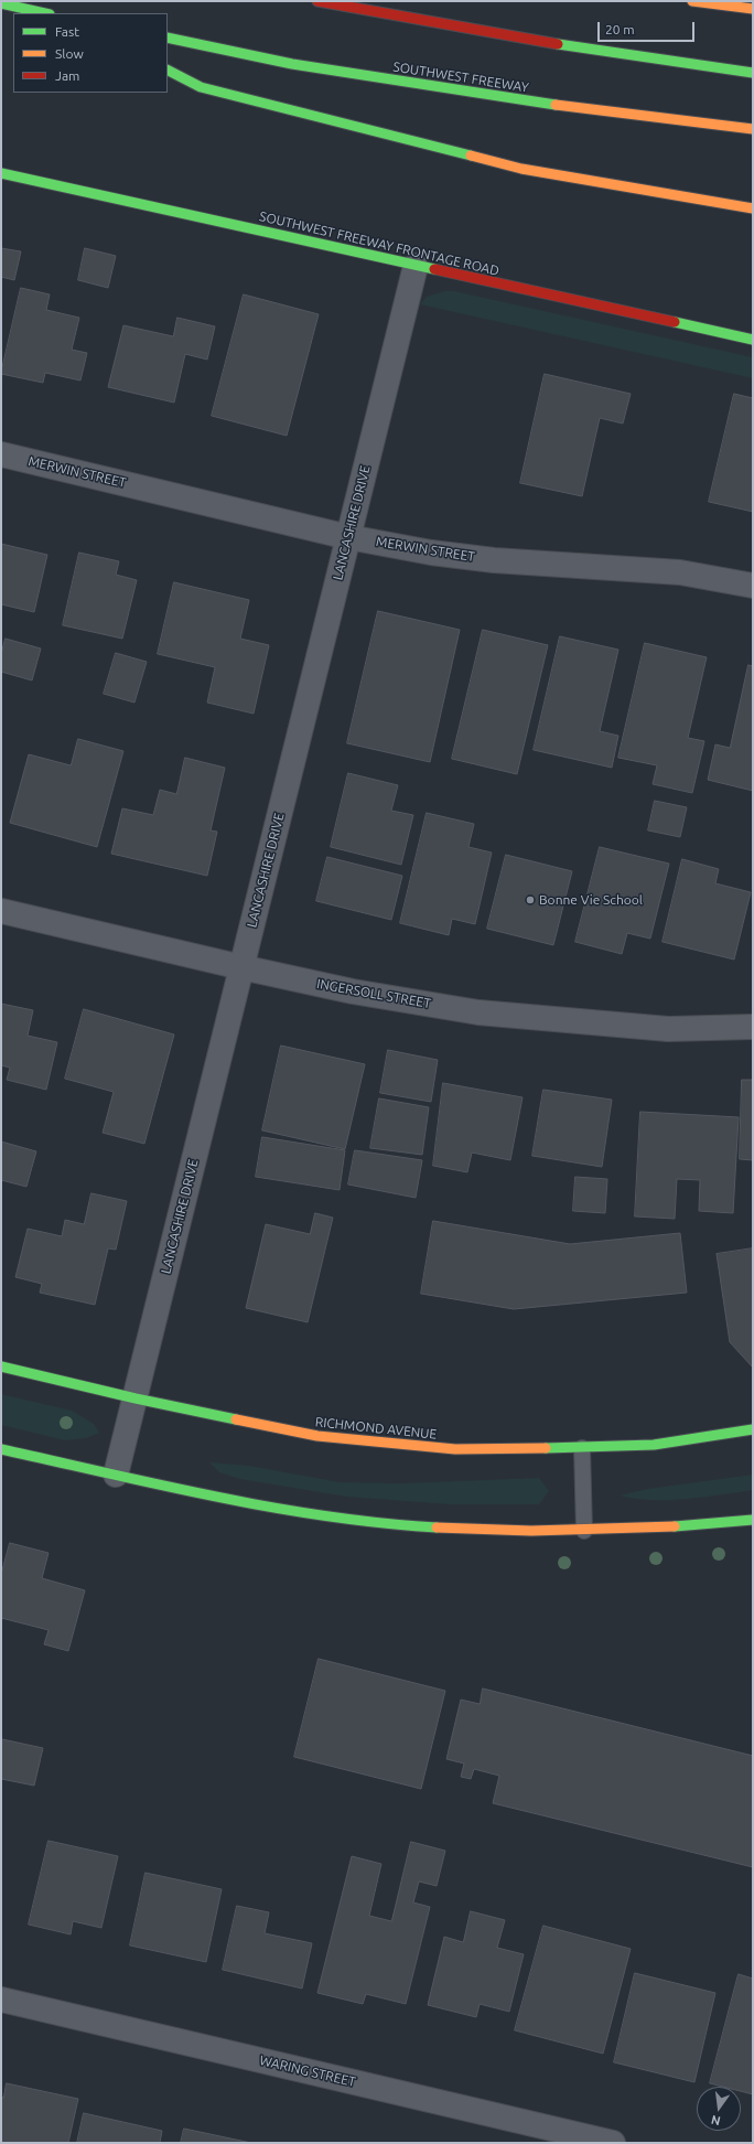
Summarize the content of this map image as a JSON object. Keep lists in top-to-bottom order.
{
  "streets": {
    "main road": ["SOUTHWEST FREEWAY", "SOUTHWEST FREEWAY FRONTAGE ROAD", "RICHMOND AVENUE"],
    "street": [
      "MERWIN STREET",
      "LANCASHIRE DRIVE",
      "INGERSOLL STREET",
      "WARING STREET"
    ]
  },
  "crossings": [
    ["SOUTHWEST FREEWAY FRONTAGE ROAD", "LANCASHIRE DRIVE"],
    ["MERWIN STREET", "LANCASHIRE DRIVE"],
    ["LANCASHIRE DRIVE", "INGERSOLL STREET"],
    ["LANCASHIRE DRIVE", "RICHMOND AVENUE"]
  ],
  "places": ["Bonne Vie School"],
  "legend": ["Fast", "Slow", "Jam"],
  "scale_bar": "20 m",
  "north": "bottom"
}
